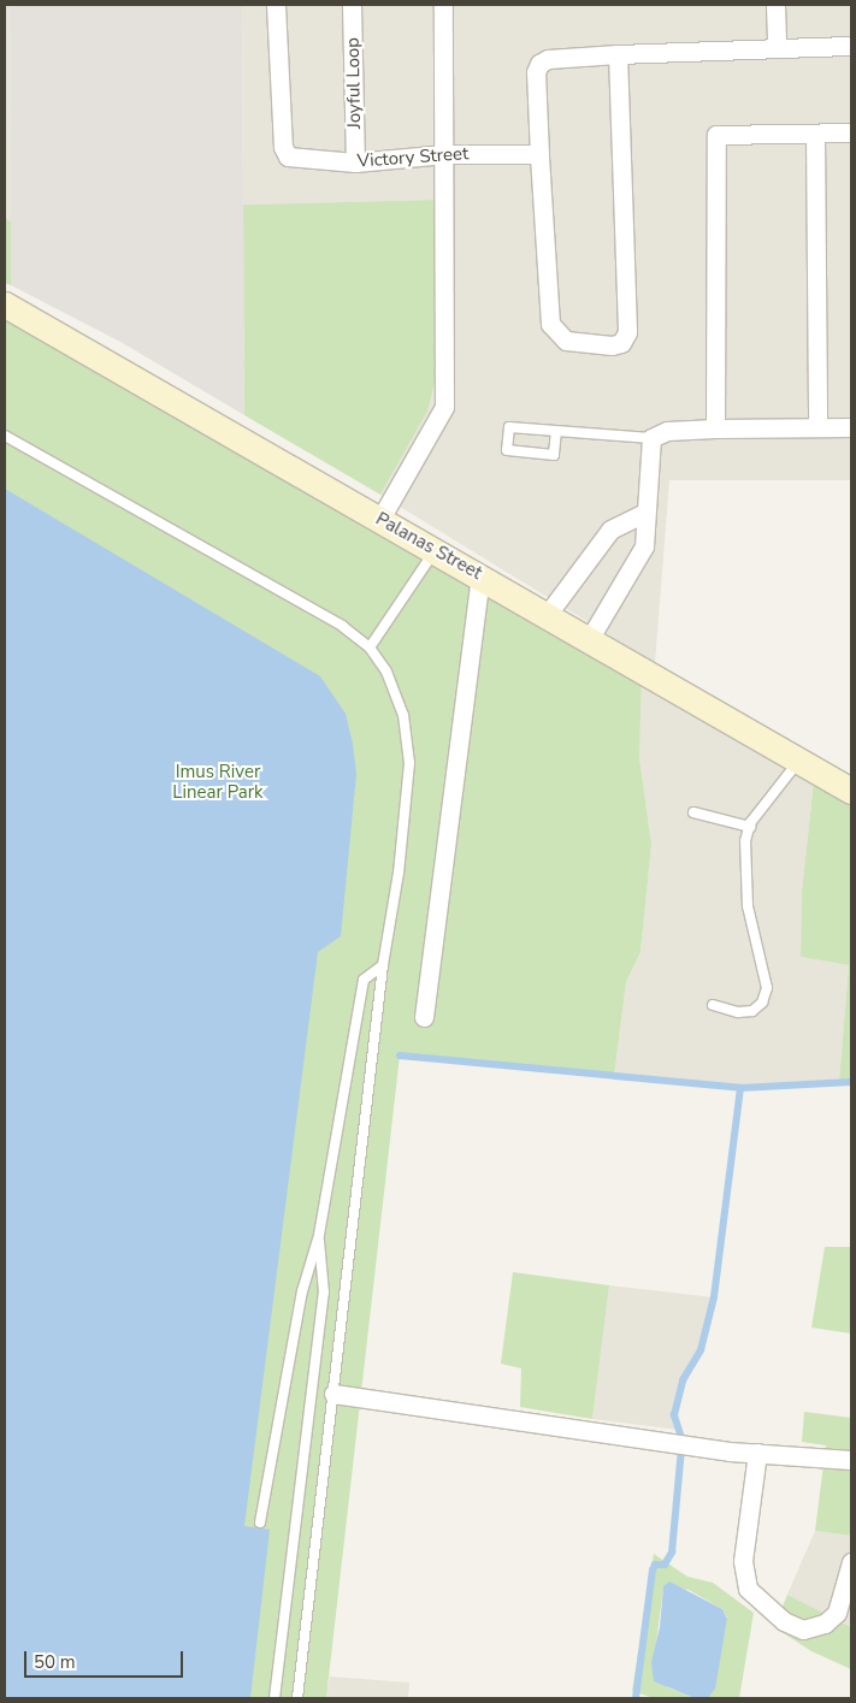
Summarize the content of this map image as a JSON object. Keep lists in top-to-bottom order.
{
  "streets": {
    "main road": ["Palanas Street"],
    "street": ["Joyful Loop", "Victory Street"]
  },
  "crossings": [
    ["Joyful Loop", "Victory Street"]
  ],
  "parks": ["Imus River Linear Park"],
  "scale_bar": "50 m"
}
